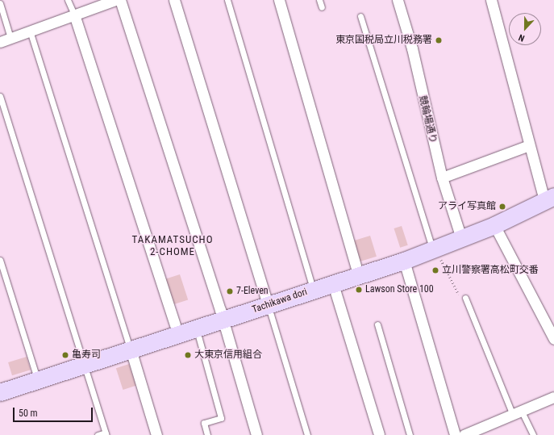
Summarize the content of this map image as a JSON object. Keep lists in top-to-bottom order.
{
  "streets": {
    "main road": ["Tachikawa dori"],
    "street": ["競輪場通り"]
  },
  "crossings": [
    ["競輪場通り", "Tachikawa dori"]
  ],
  "districts": ["TAKAMATSUCHO 2-CHOME"],
  "places": [
    "東京国税局立川税務署",
    "アライ写真館",
    "立川警察署高松町交番",
    "Lawson Store 100",
    "7-Eleven",
    "亀寿司",
    "大東京信用組合"
  ],
  "scale_bar": "50 m",
  "north": "bottom"
}
